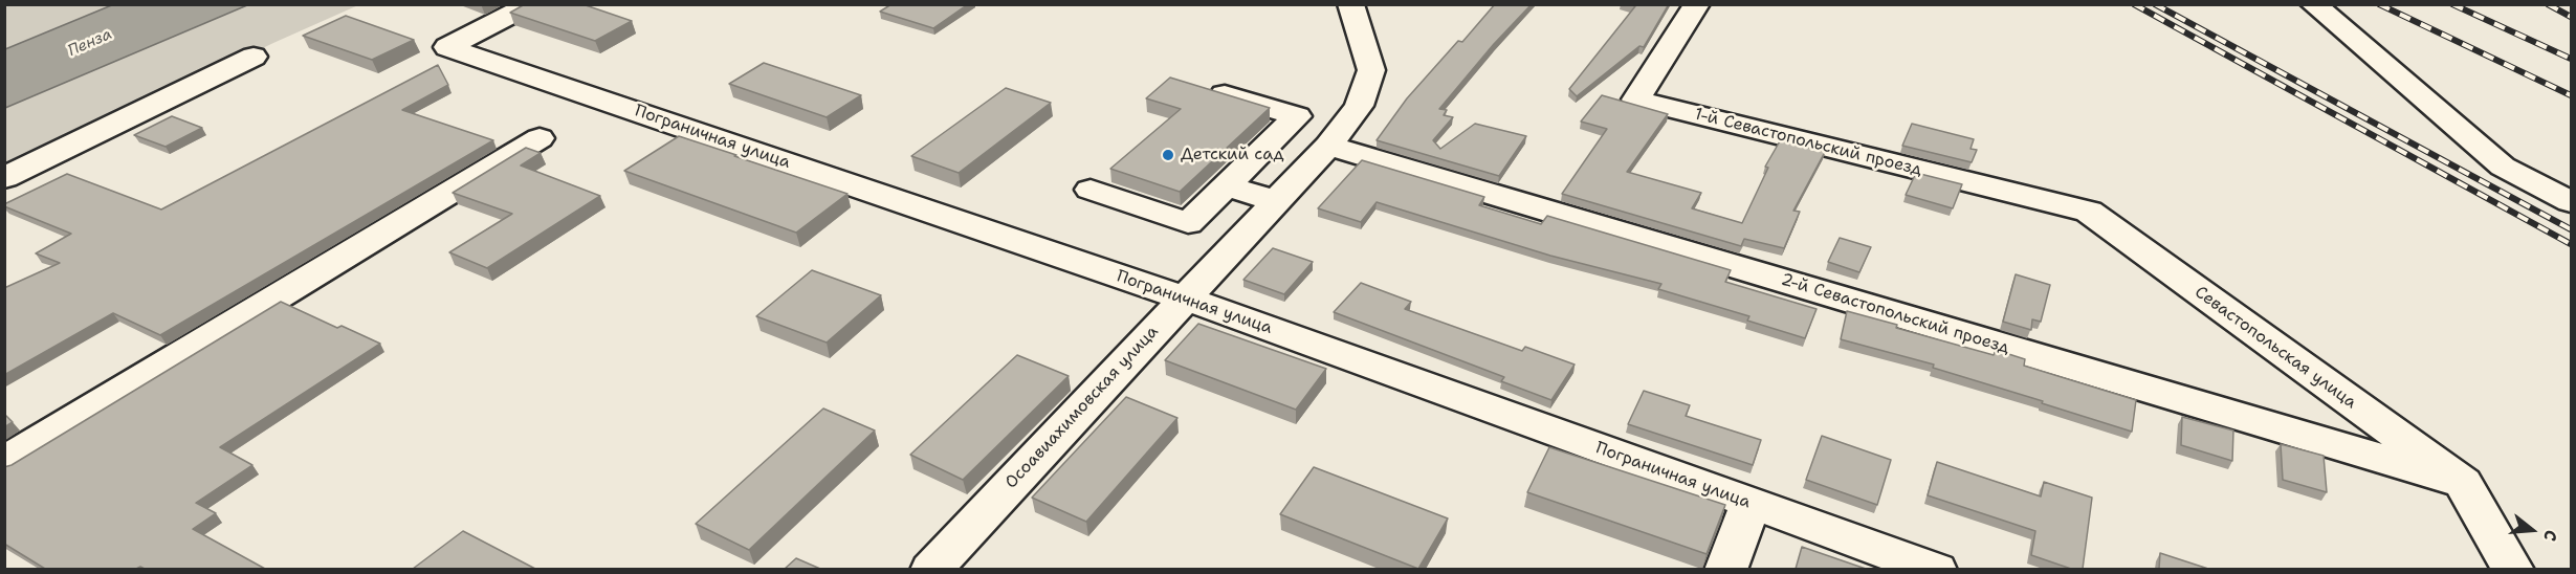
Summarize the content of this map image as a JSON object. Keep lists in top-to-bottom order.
{
  "streets": {
    "street": [
      "Пограничная улица",
      "1-й Севастопольский проезд",
      "2-й Севастопольский проезд",
      "Севастопольская улица",
      "Осоавиахимовская улица"
    ]
  },
  "crossings": [
    ["Пограничная улица", "Осоавиахимовская улица"],
    ["1-й Севастопольский проезд", "Севастопольская улица"],
    ["2-й Севастопольский проезд", "Севастопольская улица"],
    ["2-й Севастопольский проезд", "Осоавиахимовская улица"]
  ],
  "water": ["Пенза"],
  "places": ["Детский сад"],
  "north": "right"
}
